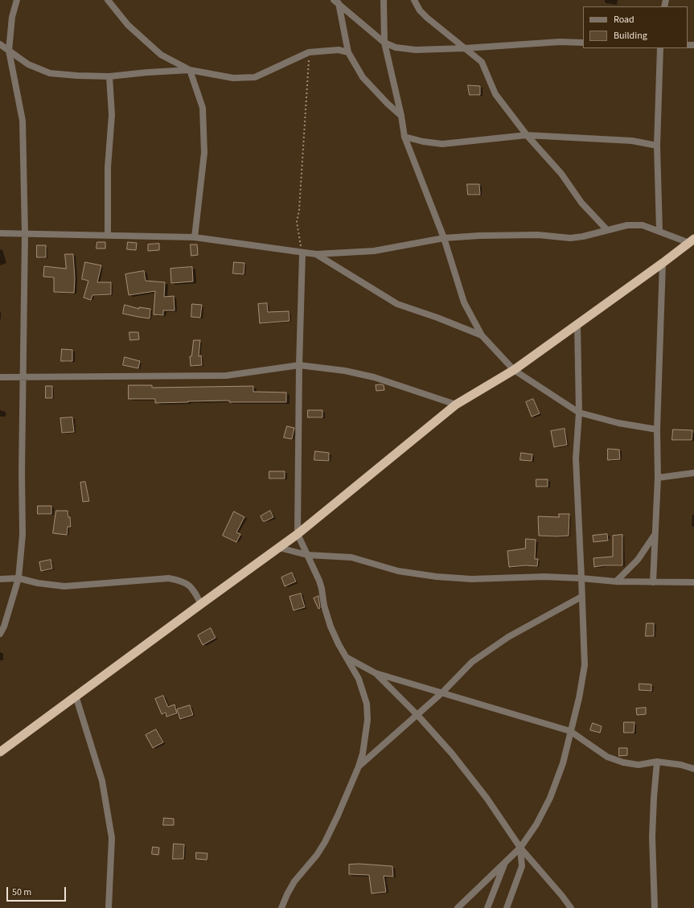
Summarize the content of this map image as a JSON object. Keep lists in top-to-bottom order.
{
  "legend": ["Road", "Building"],
  "scale_bar": "50 m"
}
